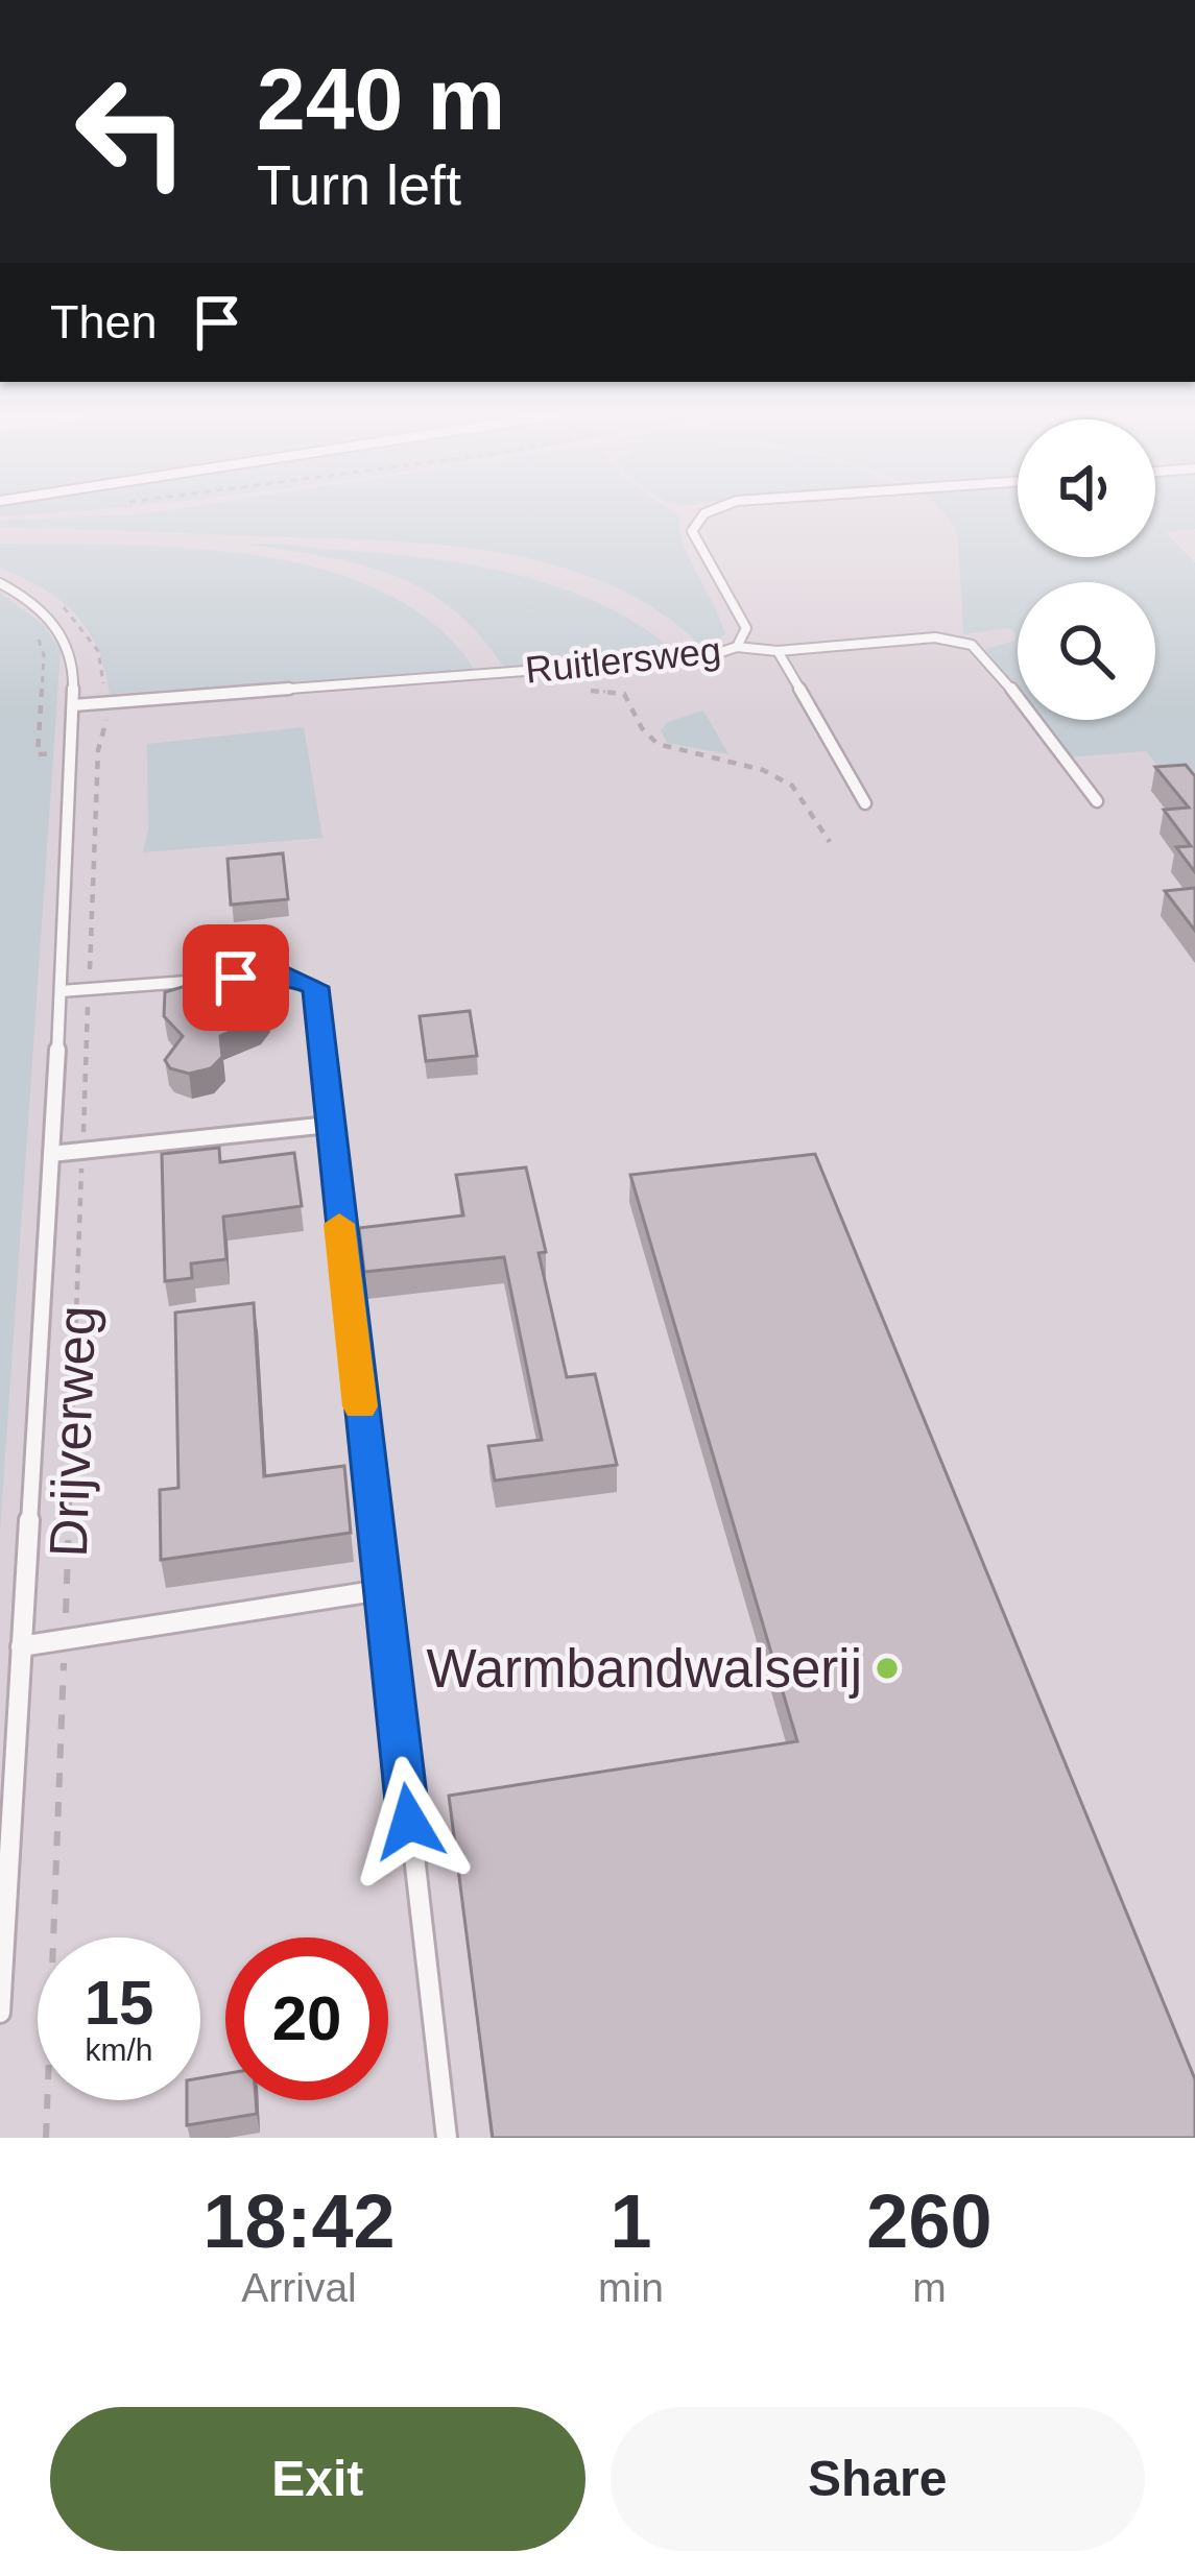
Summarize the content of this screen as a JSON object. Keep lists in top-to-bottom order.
{
  "streets": {
    "lane": ["Ruitlersweg", "Drijverweg"]
  },
  "crossings": [
    ["Ruitlersweg", "Drijverweg"]
  ],
  "places": ["Warmbandwalserij"],
  "page": {
    "turn": ["240 m", "Turn left"],
    "then": "Then",
    "speed": "15 km/h",
    "limit": "20",
    "eta": [
      "18:42",
      "Arrival",
      "1",
      "min",
      "260",
      "m"
    ],
    "buttons": ["Exit", "Share"]
  }
}
